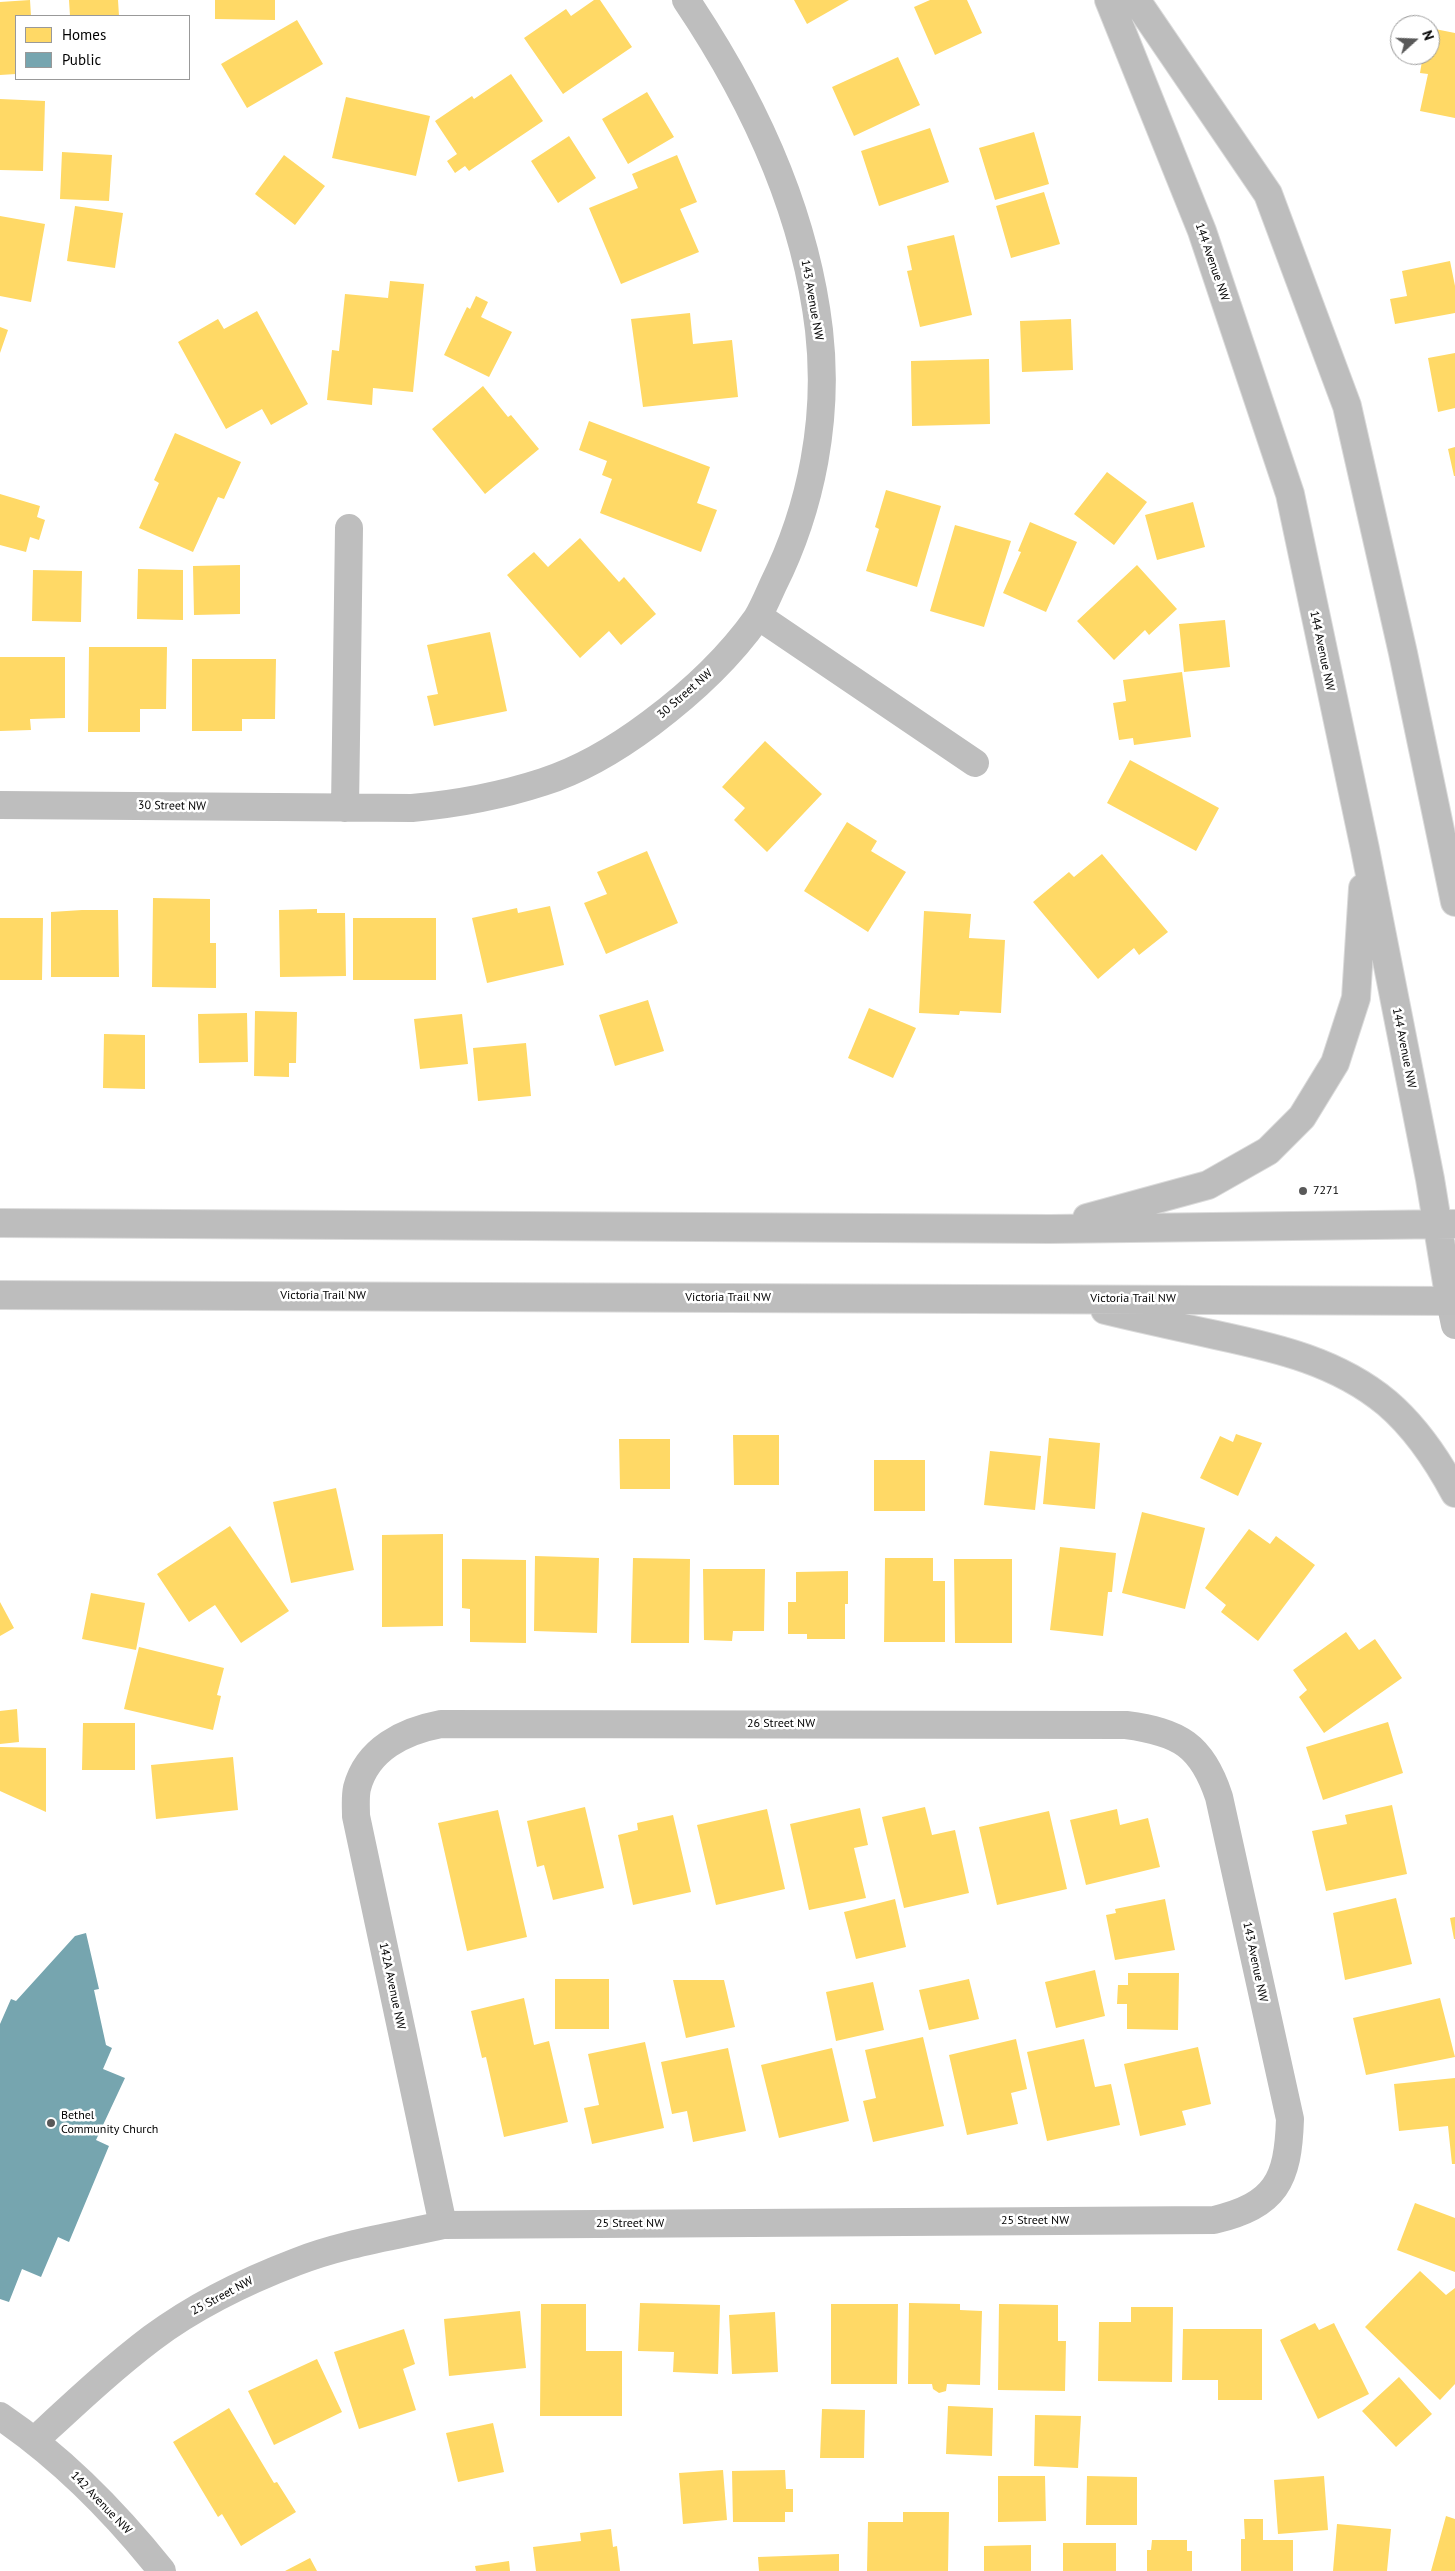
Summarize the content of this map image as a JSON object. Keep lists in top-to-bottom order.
{
  "streets": {
    "main road": ["144 Avenue NW", "Victoria Trail NW"],
    "street": [
      "143 Avenue NW",
      "30 Street NW",
      "26 Street NW",
      "142A Avenue NW",
      "25 Street NW",
      "142 Avenue NW"
    ]
  },
  "crossings": [
    ["144 Avenue NW", "Victoria Trail NW"],
    ["143 Avenue NW", "30 Street NW"],
    ["143 Avenue NW", "26 Street NW"],
    ["143 Avenue NW", "25 Street NW"],
    ["26 Street NW", "142A Avenue NW"],
    ["142A Avenue NW", "25 Street NW"],
    ["25 Street NW", "142 Avenue NW"]
  ],
  "places": ["7271", "Bethel Community Church"],
  "legend": ["Homes", "Public"],
  "north": "right"
}
